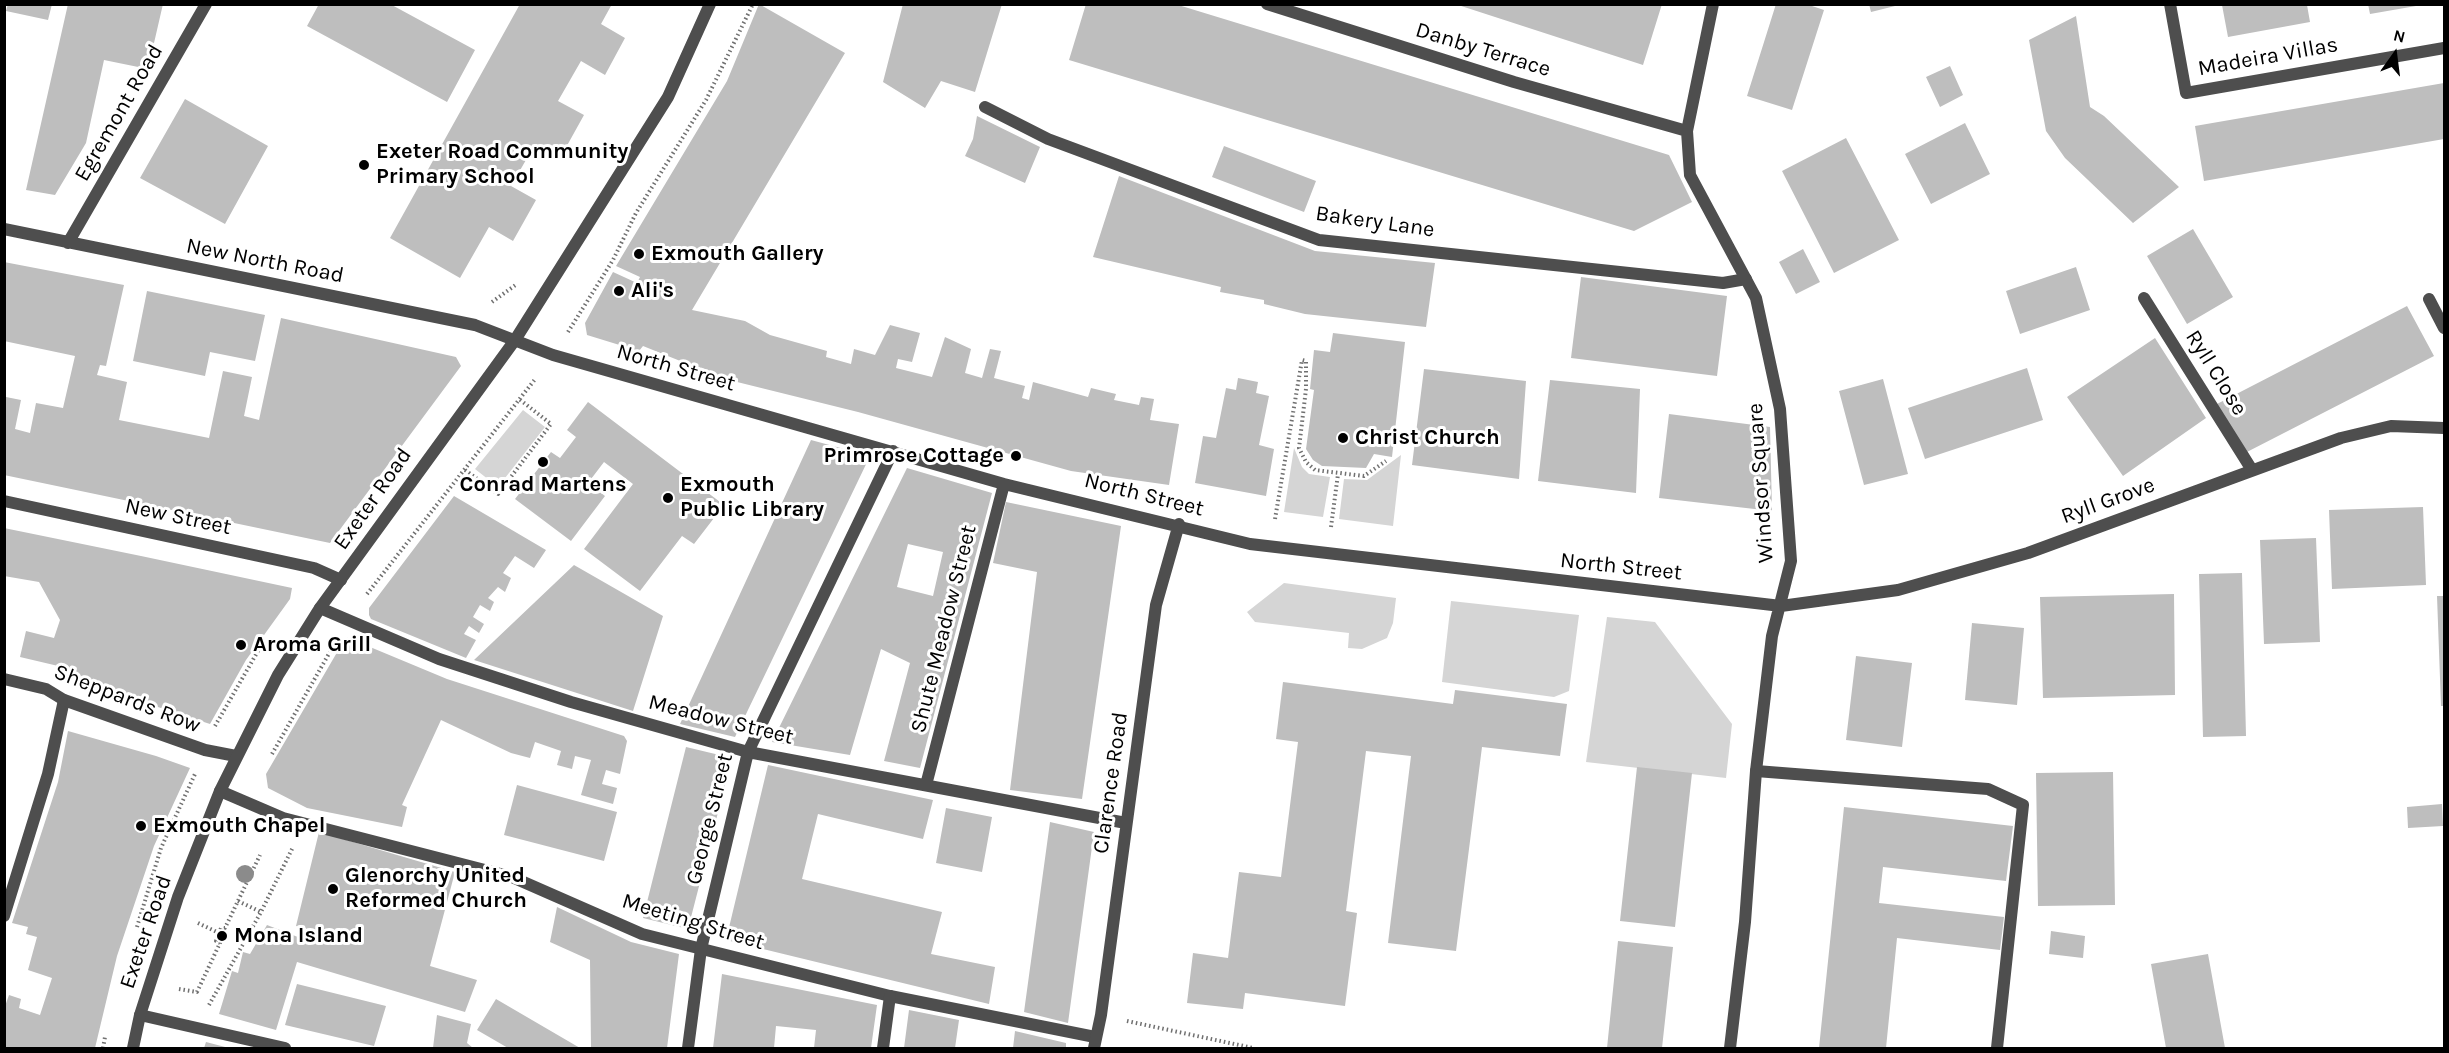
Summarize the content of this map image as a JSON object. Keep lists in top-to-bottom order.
{
  "streets": {
    "street": [
      "Danby Terrace",
      "Madeira Villas",
      "Egremont Road",
      "Bakery Lane",
      "New North Road",
      "North Street",
      "Ryll Close",
      "Windsor Square",
      "Exeter Road",
      "Ryll Grove",
      "New Street",
      "Shute Meadow Street",
      "Sheppards Row",
      "Meadow Street",
      "Clarence Road",
      "George Street",
      "Meeting Street"
    ]
  },
  "crossings": [
    ["Danby Terrace", "Windsor Square"],
    ["Egremont Road", "New North Road"],
    ["Bakery Lane", "Windsor Square"],
    ["New North Road", "North Street"],
    ["New North Road", "Exeter Road"],
    ["North Street", "Windsor Square"],
    ["North Street", "Exeter Road"],
    ["North Street", "Ryll Grove"],
    ["North Street", "Shute Meadow Street"],
    ["North Street", "Clarence Road"],
    ["North Street", "George Street"],
    ["Ryll Close", "Ryll Grove"],
    ["Windsor Square", "Ryll Grove"],
    ["Exeter Road", "New Street"],
    ["Exeter Road", "Sheppards Row"],
    ["Exeter Road", "Meadow Street"],
    ["Exeter Road", "Meeting Street"],
    ["Shute Meadow Street", "Meadow Street"],
    ["Meadow Street", "Clarence Road"],
    ["Meadow Street", "George Street"],
    ["Clarence Road", "Meeting Street"],
    ["George Street", "Meeting Street"]
  ],
  "places": [
    "Exeter Road Community Primary School",
    "Exmouth Gallery",
    "Ali's",
    "Christ Church",
    "Primrose Cottage",
    "Conrad Martens",
    "Exmouth Public Library",
    "Aroma Grill",
    "Exmouth Chapel",
    "Glenorchy United Reformed Church",
    "Mona Island"
  ],
  "north": "top"
}
